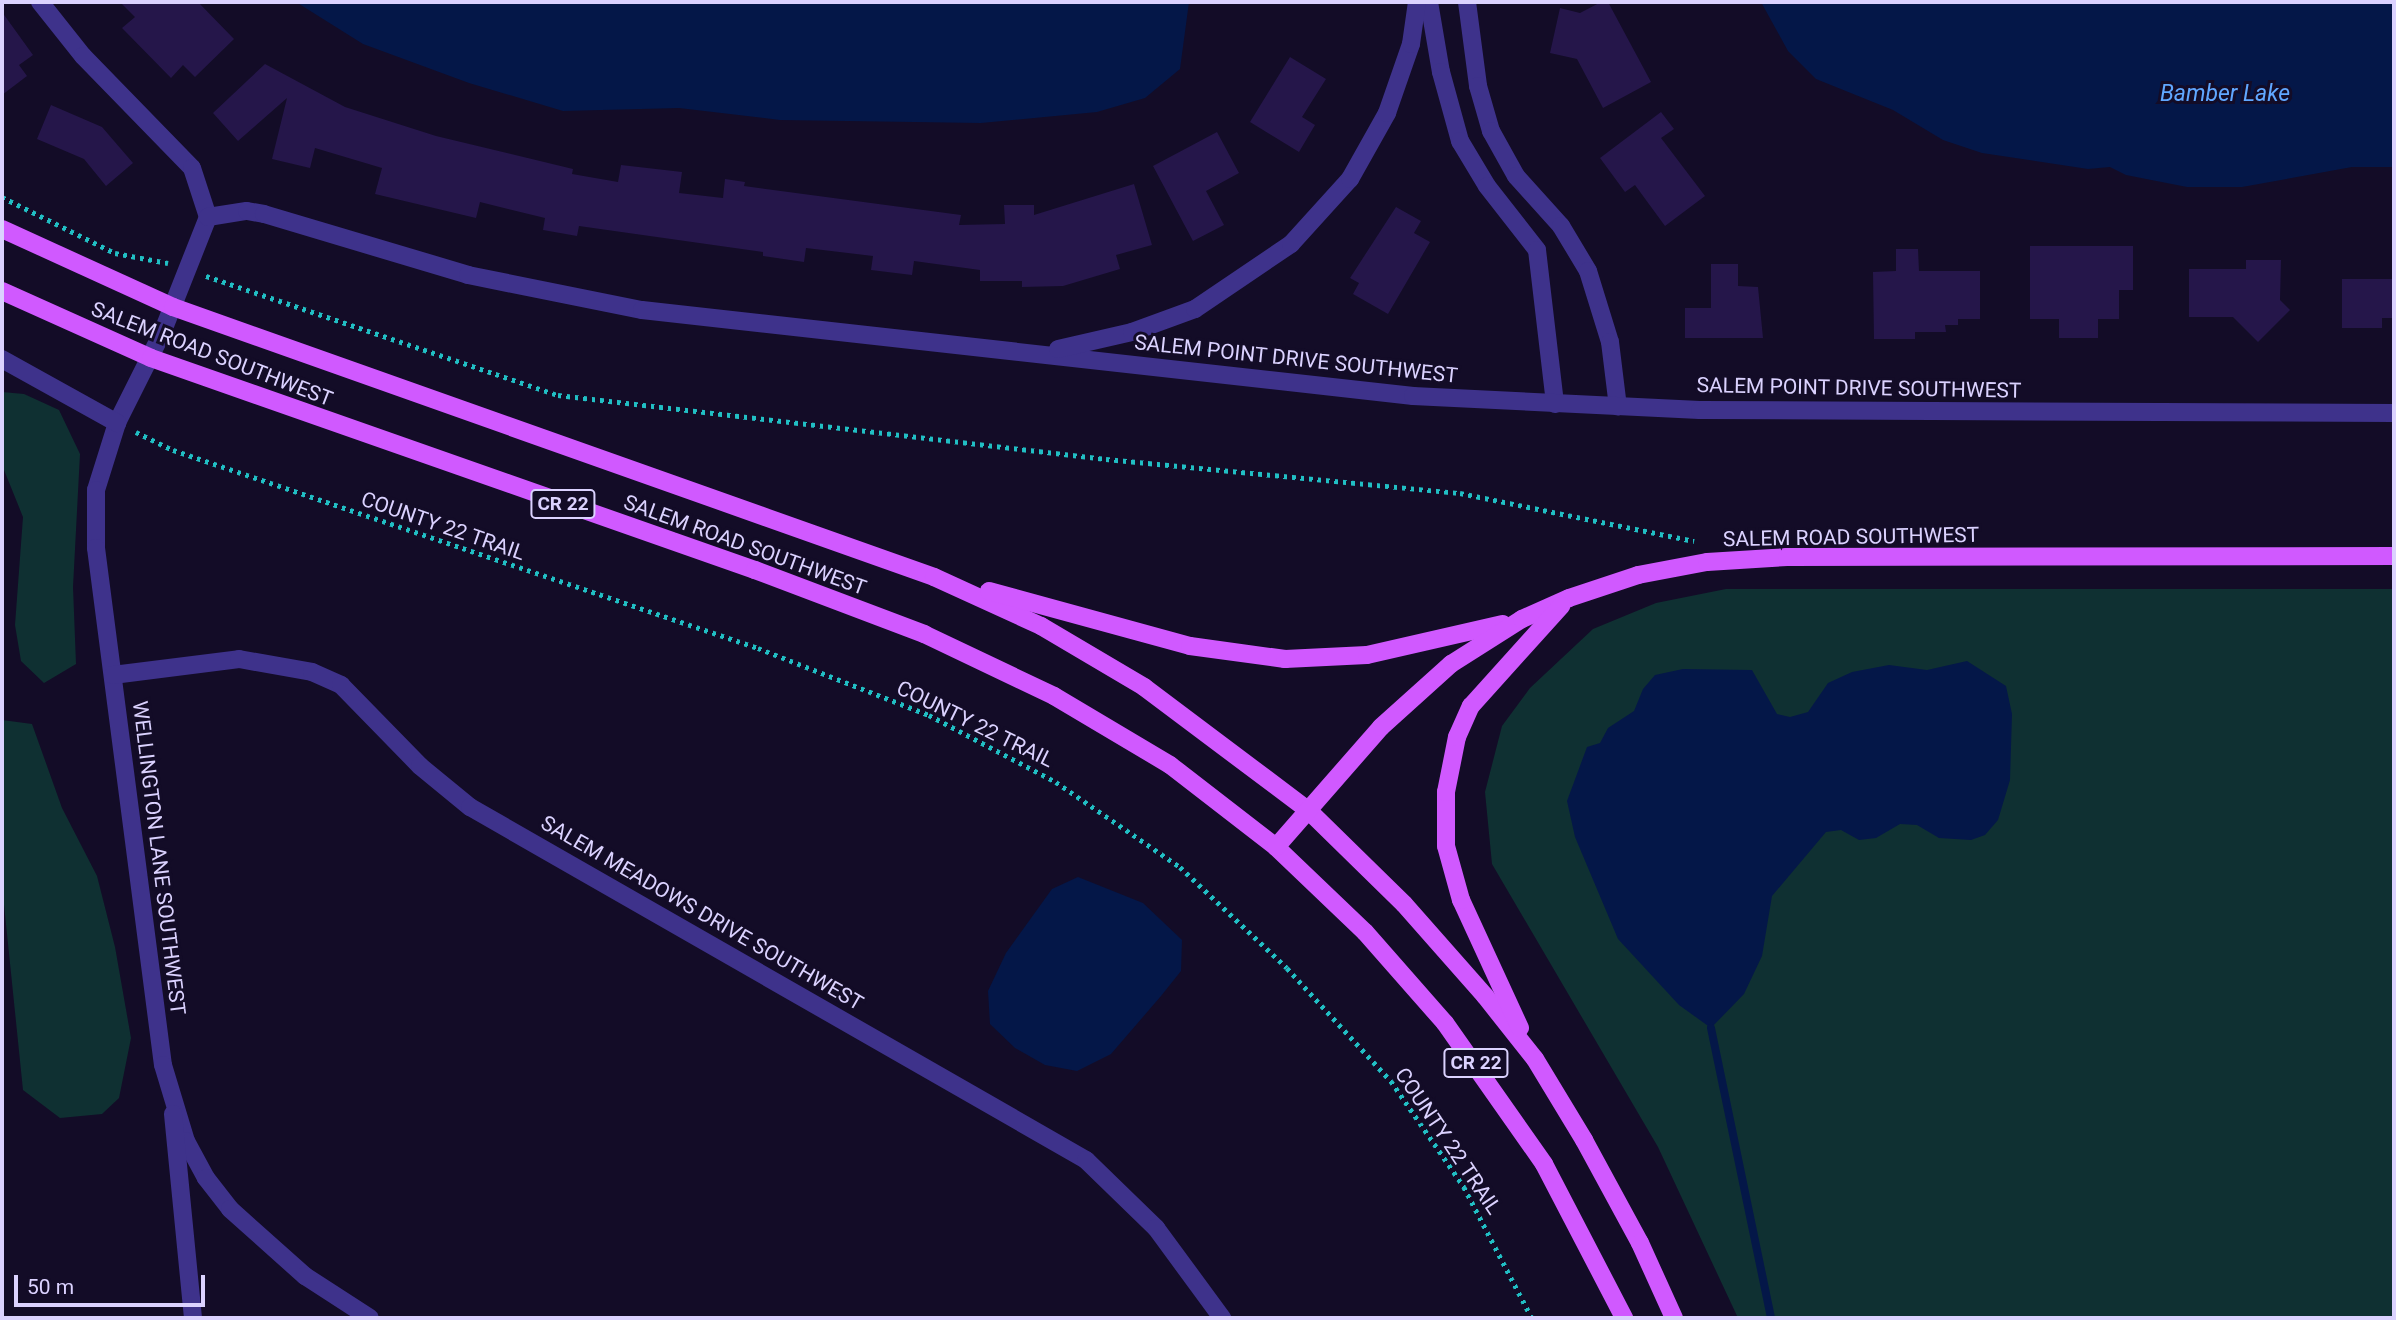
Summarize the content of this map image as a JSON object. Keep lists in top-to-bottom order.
{
  "streets": {
    "main road": ["SALEM ROAD SOUTHWEST", "CR 22"],
    "street": ["SALEM POINT DRIVE SOUTHWEST", "WELLINGTON LANE SOUTHWEST", "SALEM MEADOWS DRIVE SOUTHWEST"],
    "path": ["COUNTY 22 TRAIL"]
  },
  "crossings": [
    ["SALEM ROAD SOUTHWEST", "CR 22"],
    ["SALEM ROAD SOUTHWEST", "WELLINGTON LANE SOUTHWEST"],
    ["COUNTY 22 TRAIL", "WELLINGTON LANE SOUTHWEST"],
    ["WELLINGTON LANE SOUTHWEST", "SALEM MEADOWS DRIVE SOUTHWEST"]
  ],
  "water": ["Bamber Lake"],
  "scale_bar": "50 m"
}
